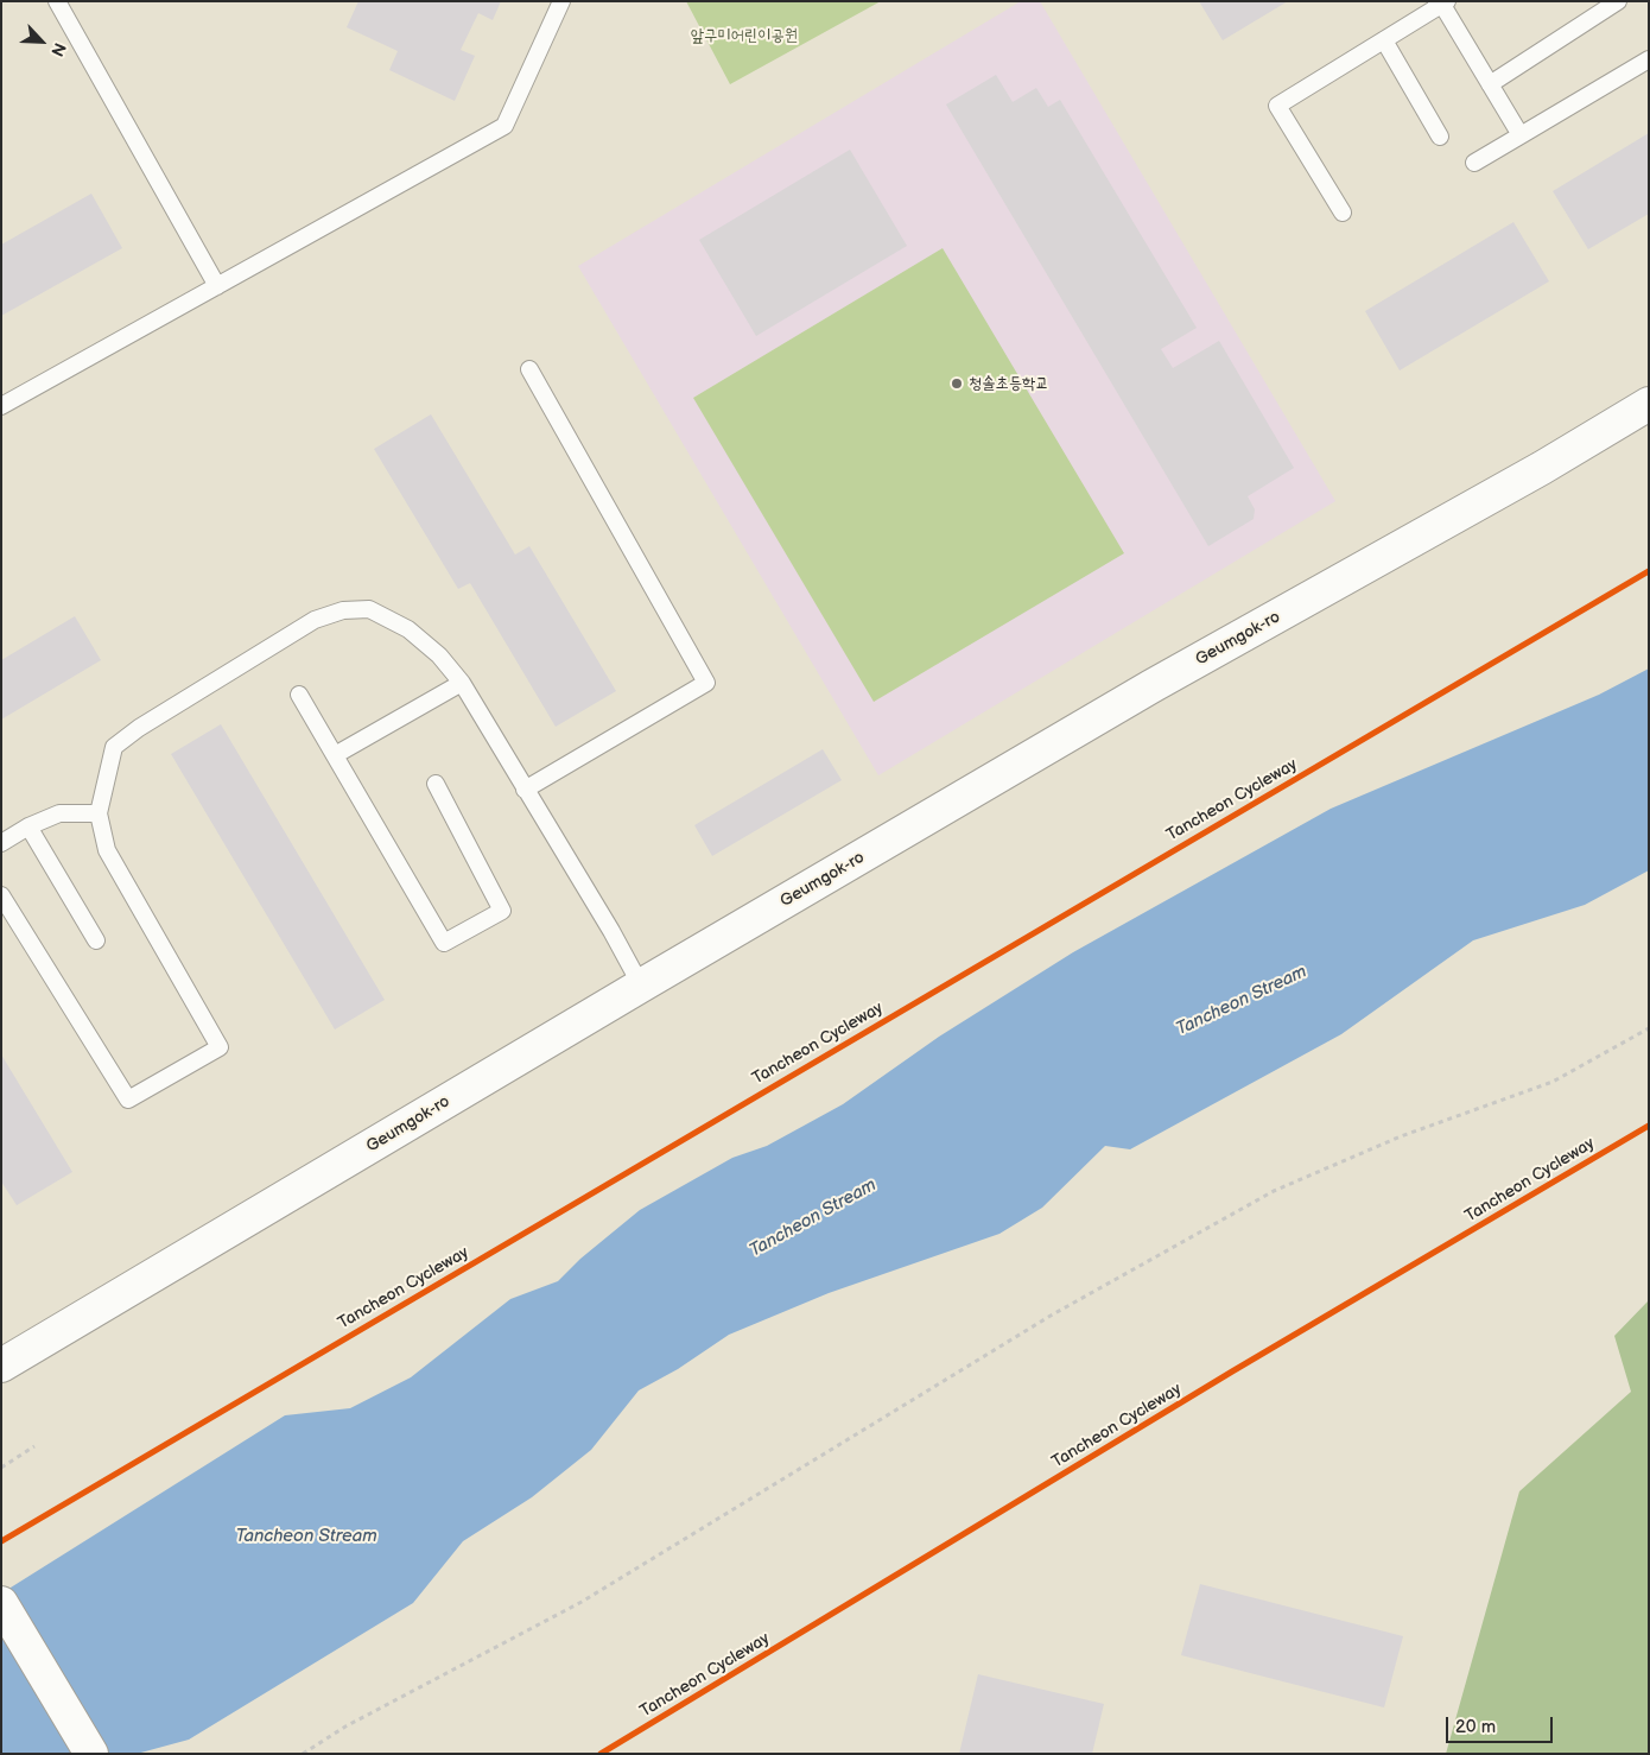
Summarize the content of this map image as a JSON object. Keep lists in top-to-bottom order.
{
  "streets": {
    "main road": ["Geumgok-ro"],
    "cycle path": ["Tancheon Cycleway"]
  },
  "water": ["Tancheon Stream"],
  "parks": ["앞구미어린이공원"],
  "places": ["청솔초등학교"],
  "scale_bar": "20 m",
  "north": "bottom right"
}
